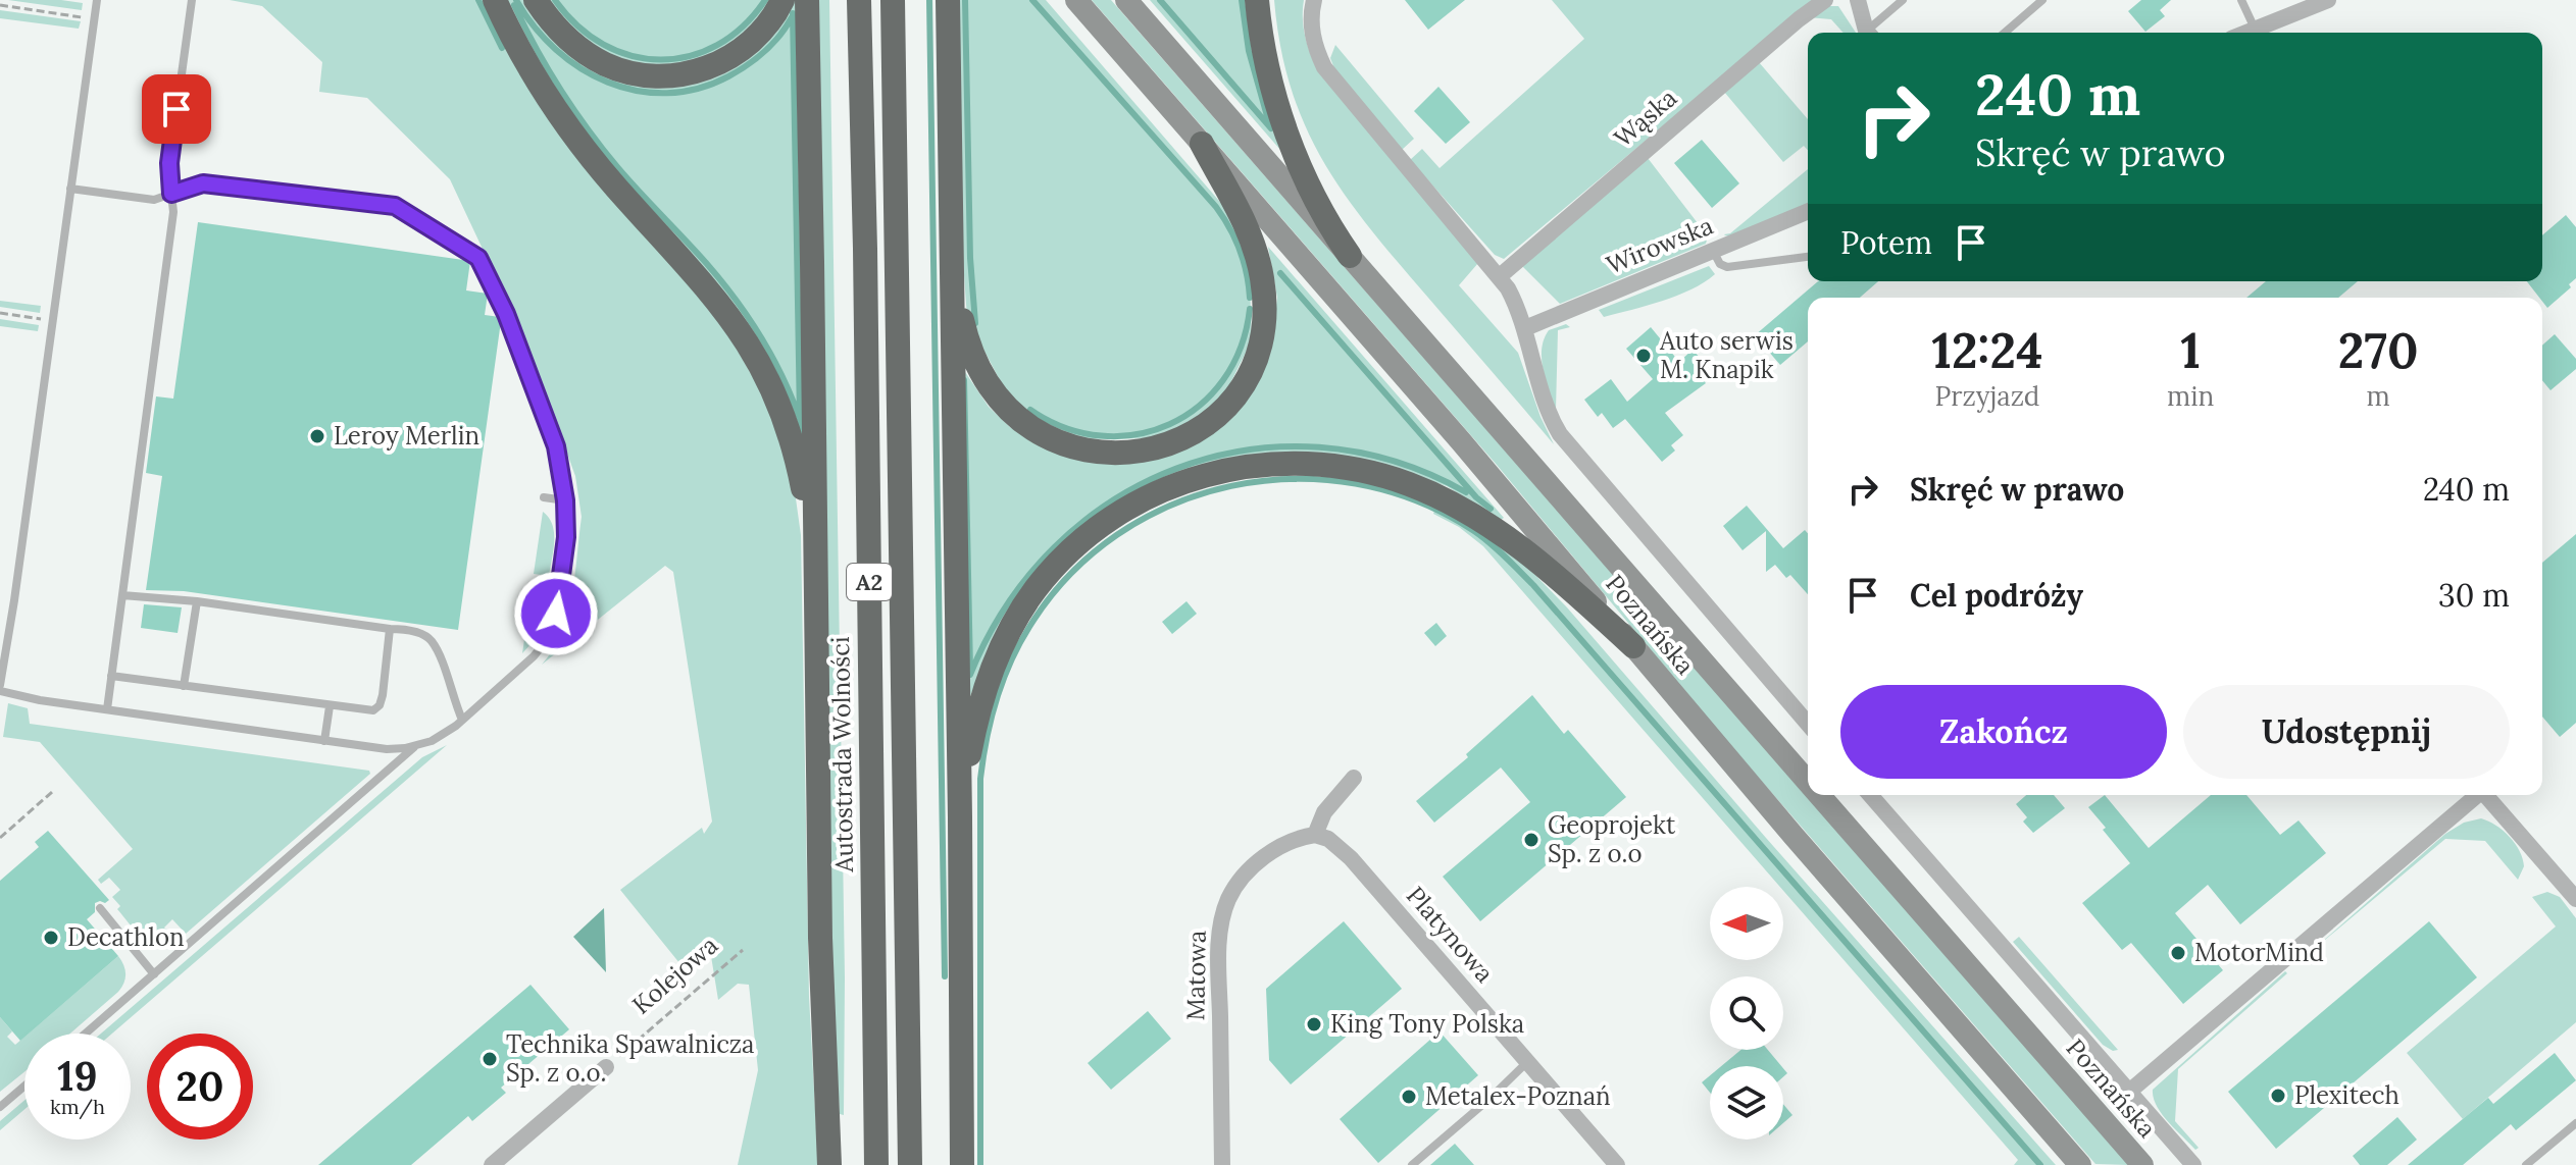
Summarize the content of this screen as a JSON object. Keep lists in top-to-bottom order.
{
  "streets": {
    "highway": ["A2", "Autostrada Wolności"],
    "main road": ["Poznańska"],
    "street": [
      "Wąska",
      "Wirowska",
      "Platynowa",
      "Matowa"
    ],
    "path": ["Kolejowa"]
  },
  "crossings": [
    ["Platynowa", "Matowa"]
  ],
  "places": [
    "Auto serwis M. Knapik",
    "Leroy Merlin",
    "Geoprojekt Sp. z o.o",
    "Decathlon",
    "MotorMind",
    "King Tony Polska",
    "Technika Spawalnicza Sp. z o.o.",
    "Plexitech",
    "Metalex-Poznań"
  ],
  "north": "left",
  "page": {
    "turn": ["240 m", "Skręć w prawo"],
    "then": "Potem",
    "eta": [
      "12:24",
      "Przyjazd",
      "1",
      "min",
      "270",
      "m"
    ],
    "list": [
      {
        "name": "Skręć w prawo",
        "value": "240 m"
      },
      {
        "name": "Cel podróży",
        "value": "30 m"
      }
    ],
    "buttons": ["Zakończ", "Udostępnij"],
    "speed": "19 km/h",
    "limit": "20"
  }
}
